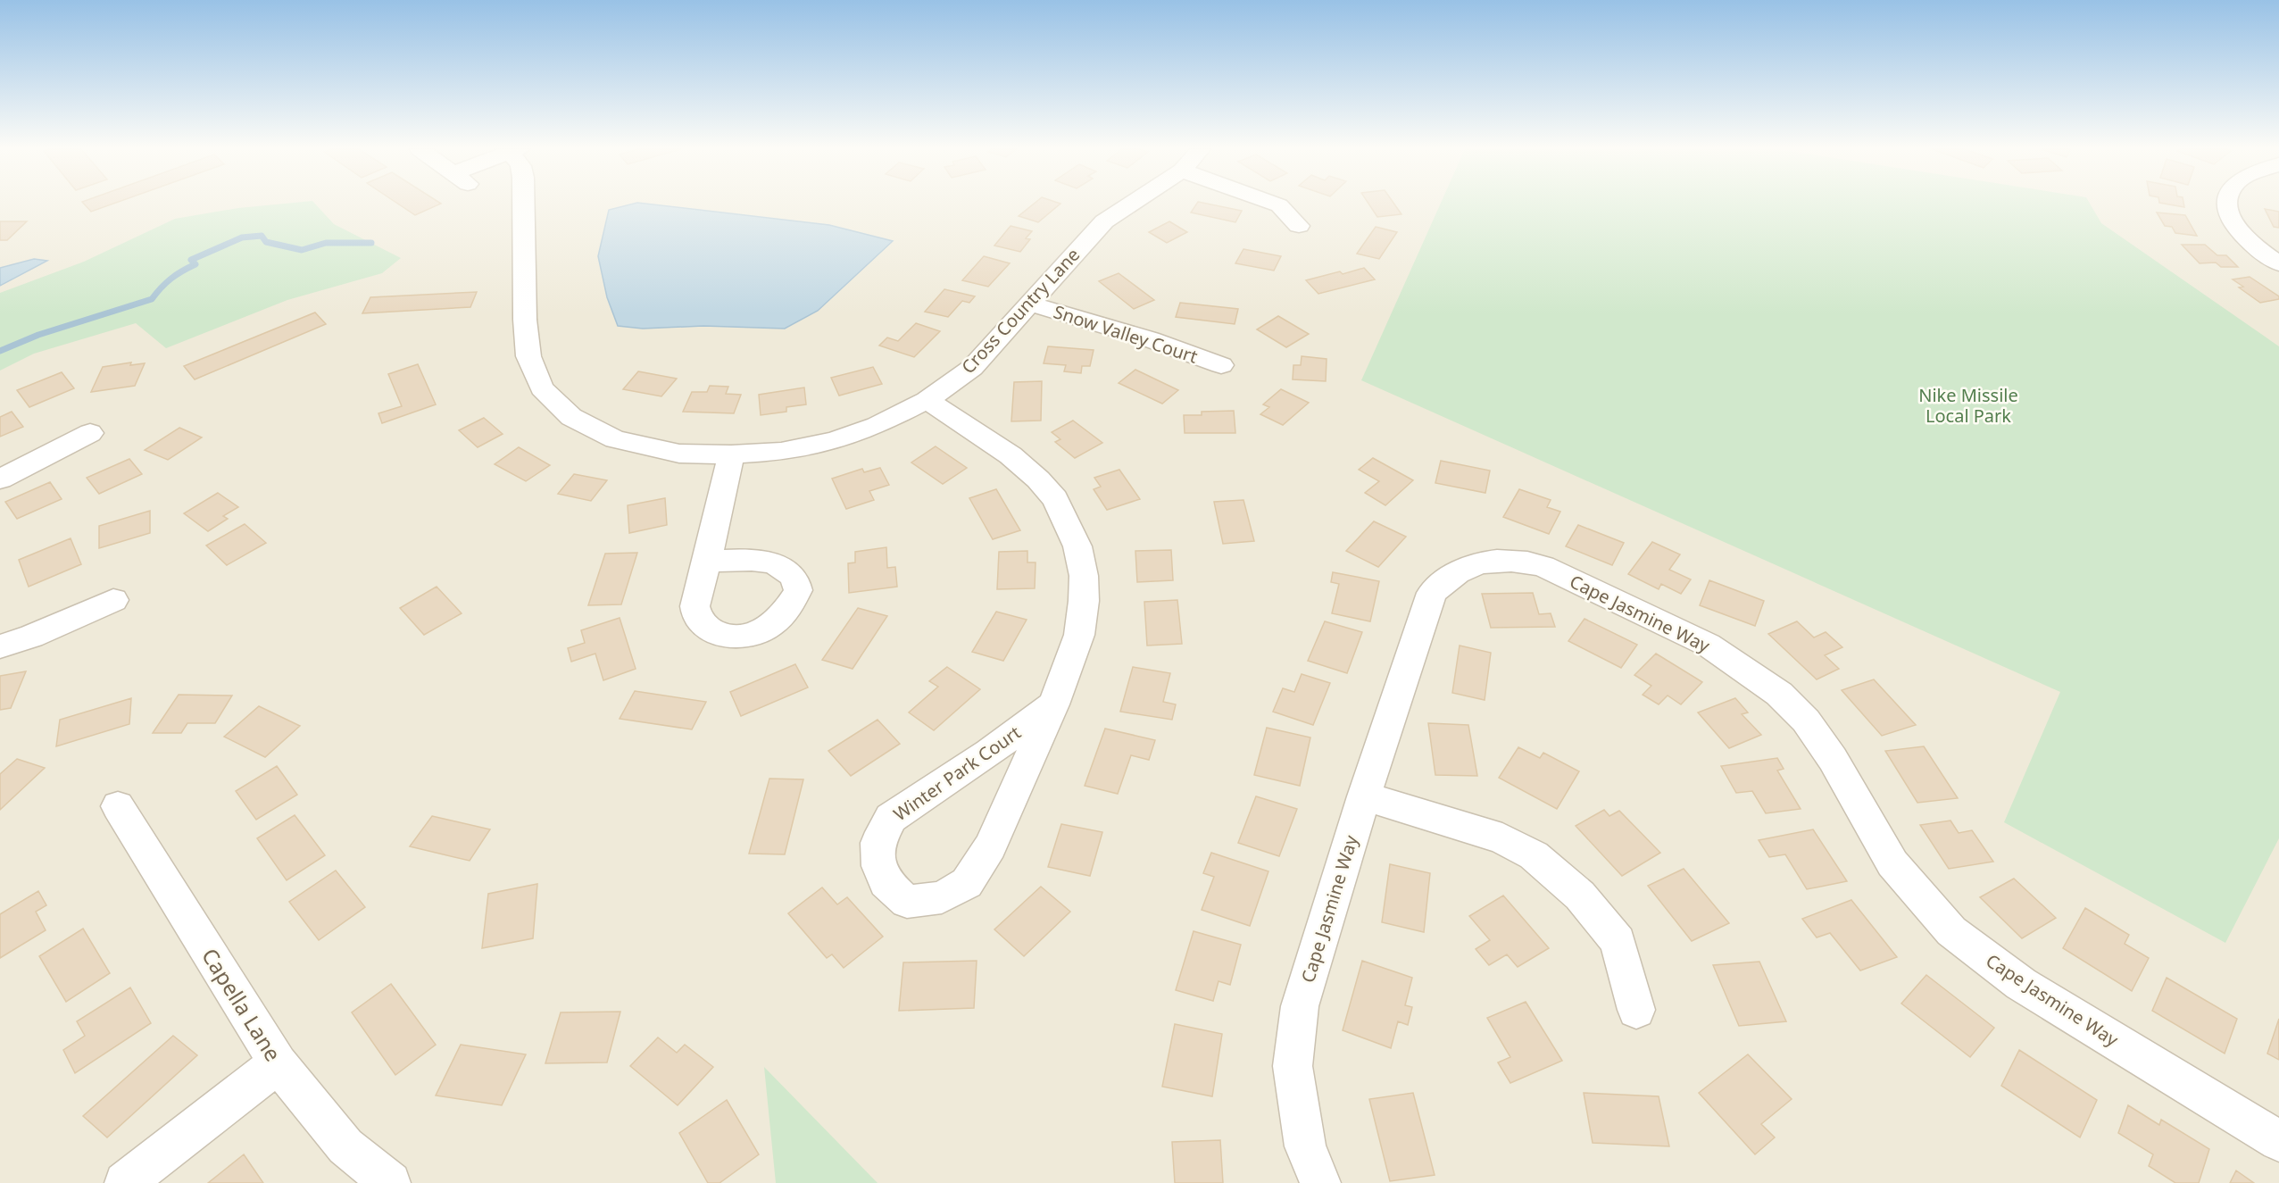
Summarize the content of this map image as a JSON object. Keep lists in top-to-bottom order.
{
  "streets": {
    "street": [
      "Cross Country Lane",
      "Snow Valley Court",
      "Cape Jasmine Way",
      "Winter Park Court",
      "Capella Lane"
    ]
  },
  "crossings": [
    ["Cross Country Lane", "Snow Valley Court"],
    ["Cross Country Lane", "Winter Park Court"]
  ],
  "parks": ["Nike Missile Local Park"]
}
